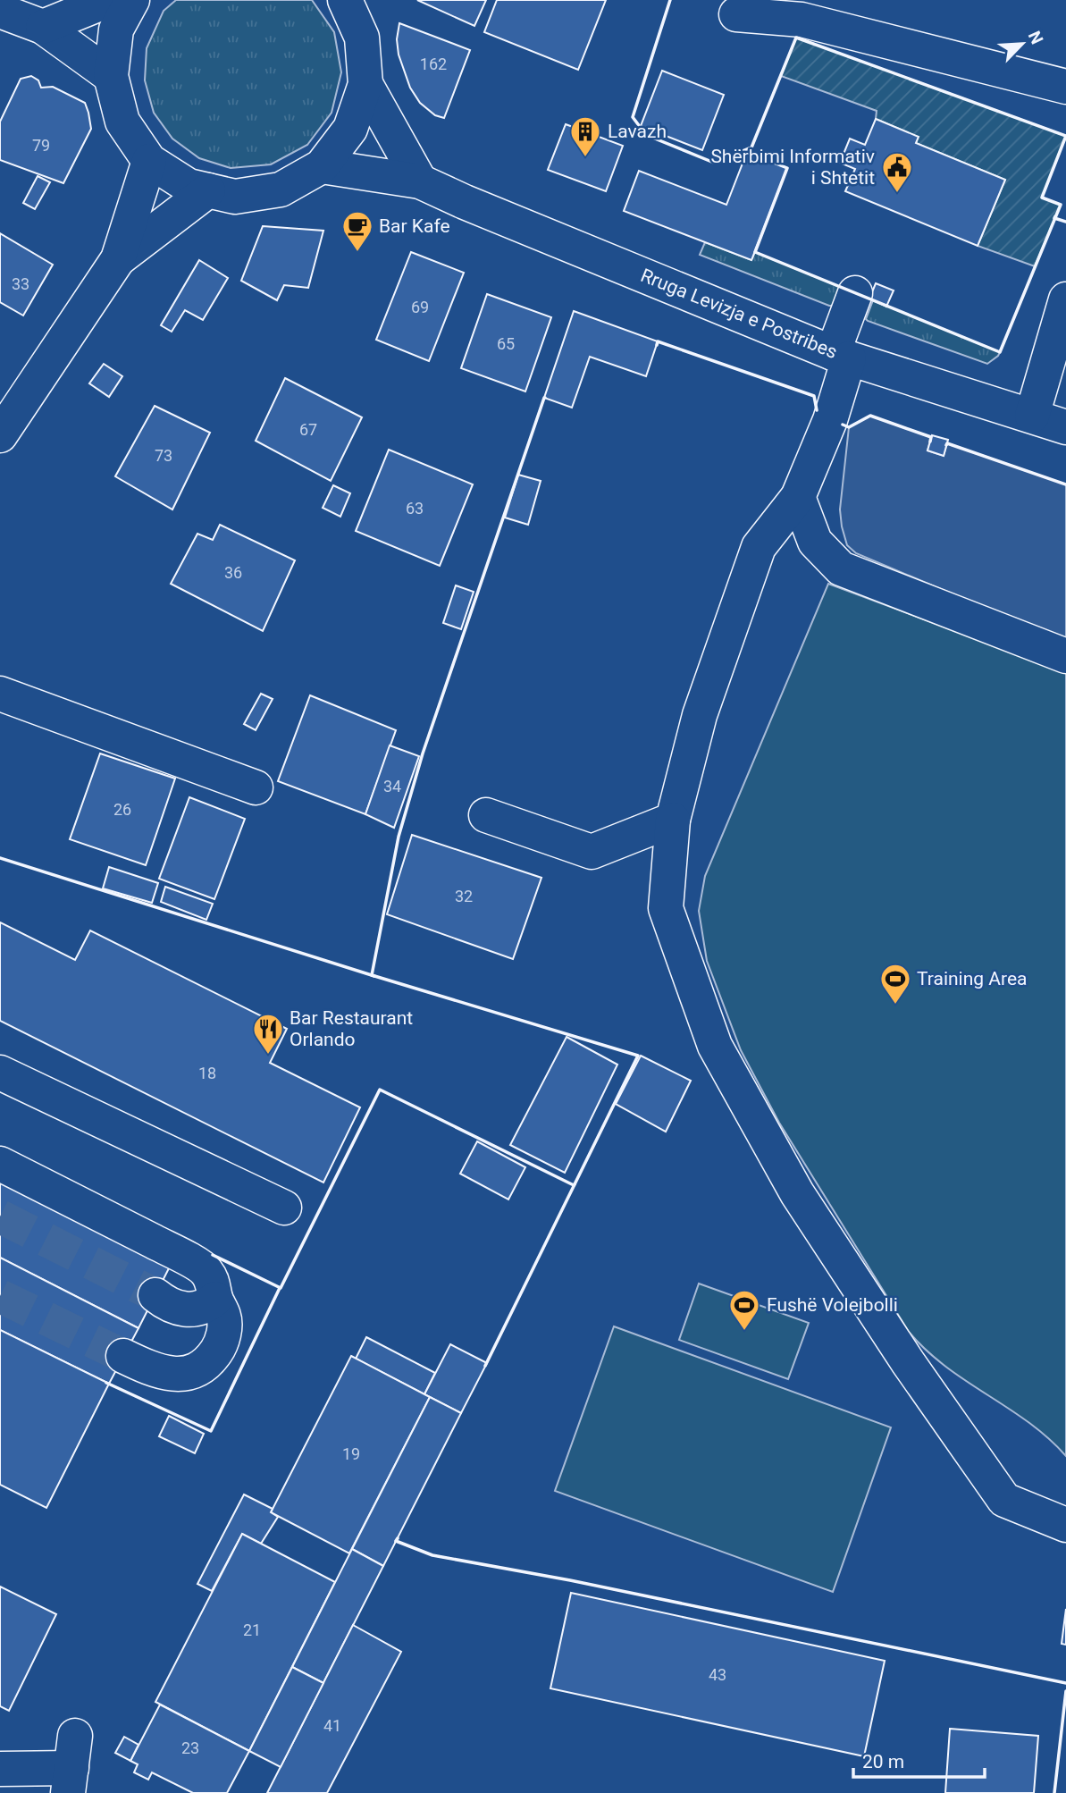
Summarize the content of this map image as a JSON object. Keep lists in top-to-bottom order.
{
  "streets": {
    "street": ["Rruga Levizja e Postribes"]
  },
  "places": {
    "building": ["Lavazh"],
    "public building": ["Shërbimi Informativ i Shtetit"],
    "cafe": ["Bar Kafe"],
    "sports": ["Training Area", "Fushë Volejbolli"],
    "restaurant": ["Bar Restaurant Orlando"]
  },
  "house_numbers": [
    "162",
    "79",
    "33",
    "69",
    "65",
    "67",
    "73",
    "63",
    "36",
    "34",
    "26",
    "32",
    "18",
    "19",
    "21",
    "43",
    "41",
    "23"
  ],
  "scale_bar": "20 m",
  "north": "top right"
}
